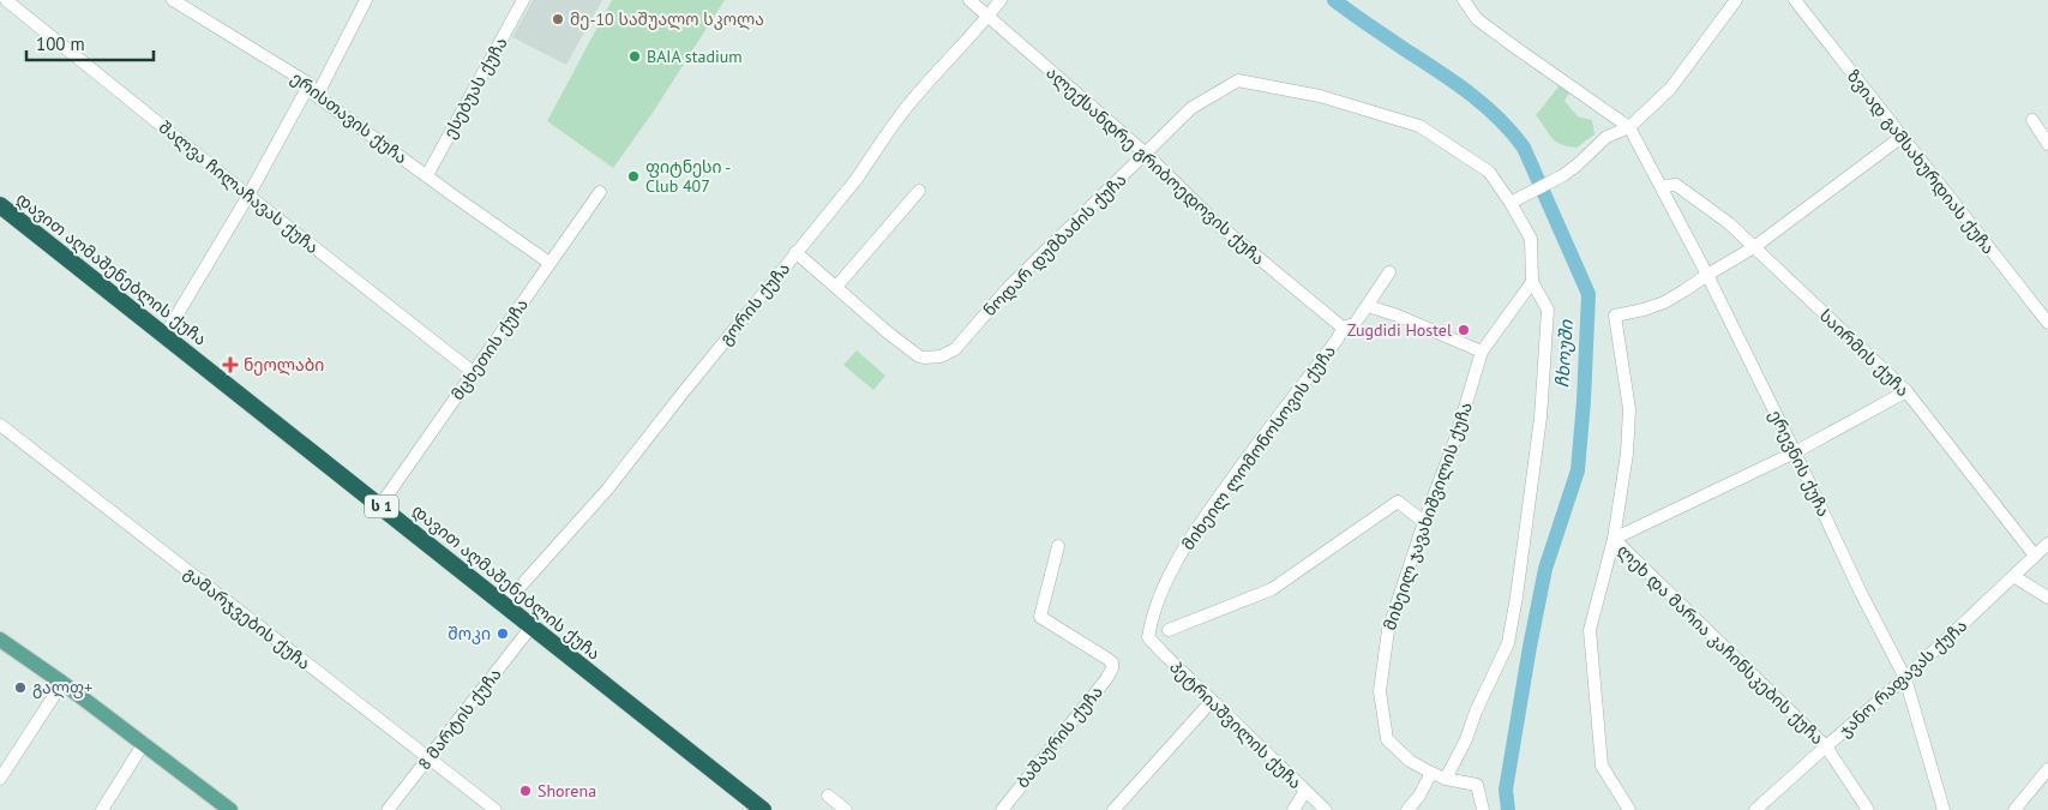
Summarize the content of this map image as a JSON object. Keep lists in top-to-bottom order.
{
  "streets": {
    "highway": ["დავით აღმაშენებლის ქუჩა", "ს 1"],
    "street": [
      "ესებუას ქუჩა",
      "ერისთავის ქუჩა",
      "ზვიად გამსახურდიას ქუჩა",
      "ალექსანდრე გრიბოედოვის ქუჩა",
      "შალვა ჩილაჩავას ქუჩა",
      "ნოდარ დუმბაძის ქუჩა",
      "გორის ქუჩა",
      "მცხეთის ქუჩა",
      "საირმის ქუჩა",
      "მიხეილ ლომონოსოვის ქუჩა",
      "ერევნის ქუჩა",
      "მიხეილ ჯავახიშვილის ქუჩა",
      "გამარჯვების ქუჩა",
      "ლეხ და მარია კაჩინსკების ქუჩა",
      "ჯანო რაფავას ქუჩა",
      "8 მარტის ქუჩა",
      "პეტრიაშვილის ქუჩა",
      "ბაშაურის ქუჩა"
    ]
  },
  "crossings": [
    ["ესებუას ქუჩა", "ერისთავის ქუჩა"],
    ["ერისთავის ქუჩა", "მცხეთის ქუჩა"],
    ["ალექსანდრე გრიბოედოვის ქუჩა", "ნოდარ დუმბაძის ქუჩა"],
    ["ალექსანდრე გრიბოედოვის ქუჩა", "გორის ქუჩა"],
    ["ალექსანდრე გრიბოედოვის ქუჩა", "მიხეილ ლომონოსოვის ქუჩა"],
    ["შალვა ჩილაჩავას ქუჩა", "მცხეთის ქუჩა"],
    ["ნოდარ დუმბაძის ქუჩა", "გორის ქუჩა"],
    ["ნოდარ დუმბაძის ქუჩა", "მიხეილ ჯავახიშვილის ქუჩა"],
    ["დავით აღმაშენებლის ქუჩა", "გორის ქუჩა"],
    ["დავით აღმაშენებლის ქუჩა", "მცხეთის ქუჩა"],
    ["დავით აღმაშენებლის ქუჩა", "8 მარტის ქუჩა"],
    ["საირმის ქუჩა", "ერევნის ქუჩა"],
    ["საირმის ქუჩა", "ჯანო რაფავას ქუჩა"],
    ["მიხეილ ლომონოსოვის ქუჩა", "პეტრიაშვილის ქუჩა"],
    ["ერევნის ქუჩა", "ჯანო რაფავას ქუჩა"],
    ["გამარჯვების ქუჩა", "8 მარტის ქუჩა"],
    ["ლეხ და მარია კაჩინსკების ქუჩა", "ჯანო რაფავას ქუჩა"]
  ],
  "water": ["ჩხოუში"],
  "places": {
    "other": [
      "მე-10 საშუალო სკოლა",
      "BAIA stadium",
      "ფიტნესი - Club 407",
      "Zugdidi Hostel",
      "შოკი",
      "გალფ+",
      "Shorena"
    ],
    "health": ["ნეოლაბი"]
  },
  "scale_bar": "100 m"
}
